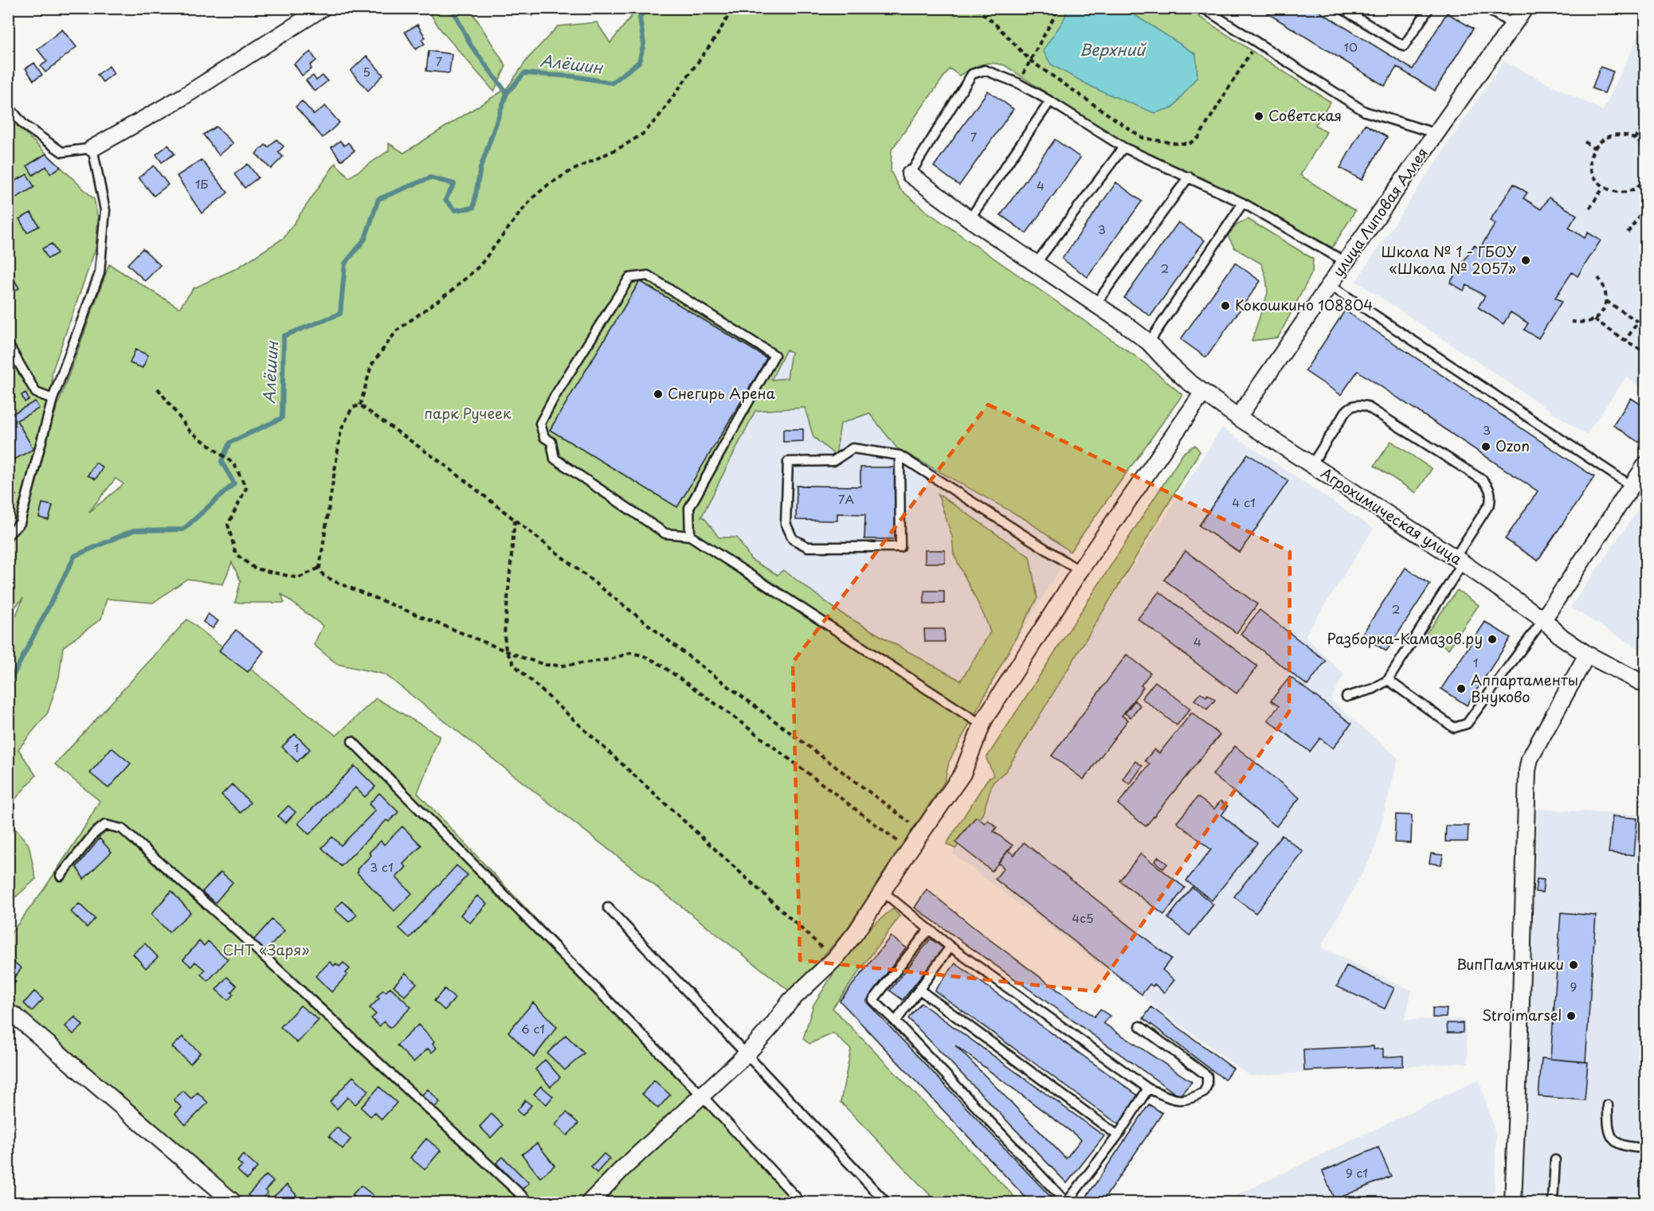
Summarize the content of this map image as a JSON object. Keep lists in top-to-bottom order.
{
  "streets": {
    "street": ["улица Липовая Аллея", "Агрохимическая улица"]
  },
  "crossings": [
    ["улица Липовая Аллея", "Агрохимическая улица"]
  ],
  "water": ["Верхний", "Алёшин"],
  "parks": ["парк Ручеек", "СНТ «Заря»"],
  "places": [
    "Советская",
    "Школа № 1 - ГБОУ «Школа № 2057»",
    "Кокошкино 108804",
    "Снегирь Арена",
    "Ozon",
    "Разборка-Камазов.ру",
    "Аппартаменты Внуково",
    "ВипПамятники",
    "Stroimarsel"
  ],
  "house_numbers": [
    "10",
    "7",
    "5",
    "7",
    "1Б",
    "4",
    "3",
    "2",
    "3",
    "7А",
    "4 с1",
    "2",
    "4",
    "1",
    "1",
    "3 с1",
    "4с5",
    "9",
    "6 с1",
    "9 с1"
  ]
}
